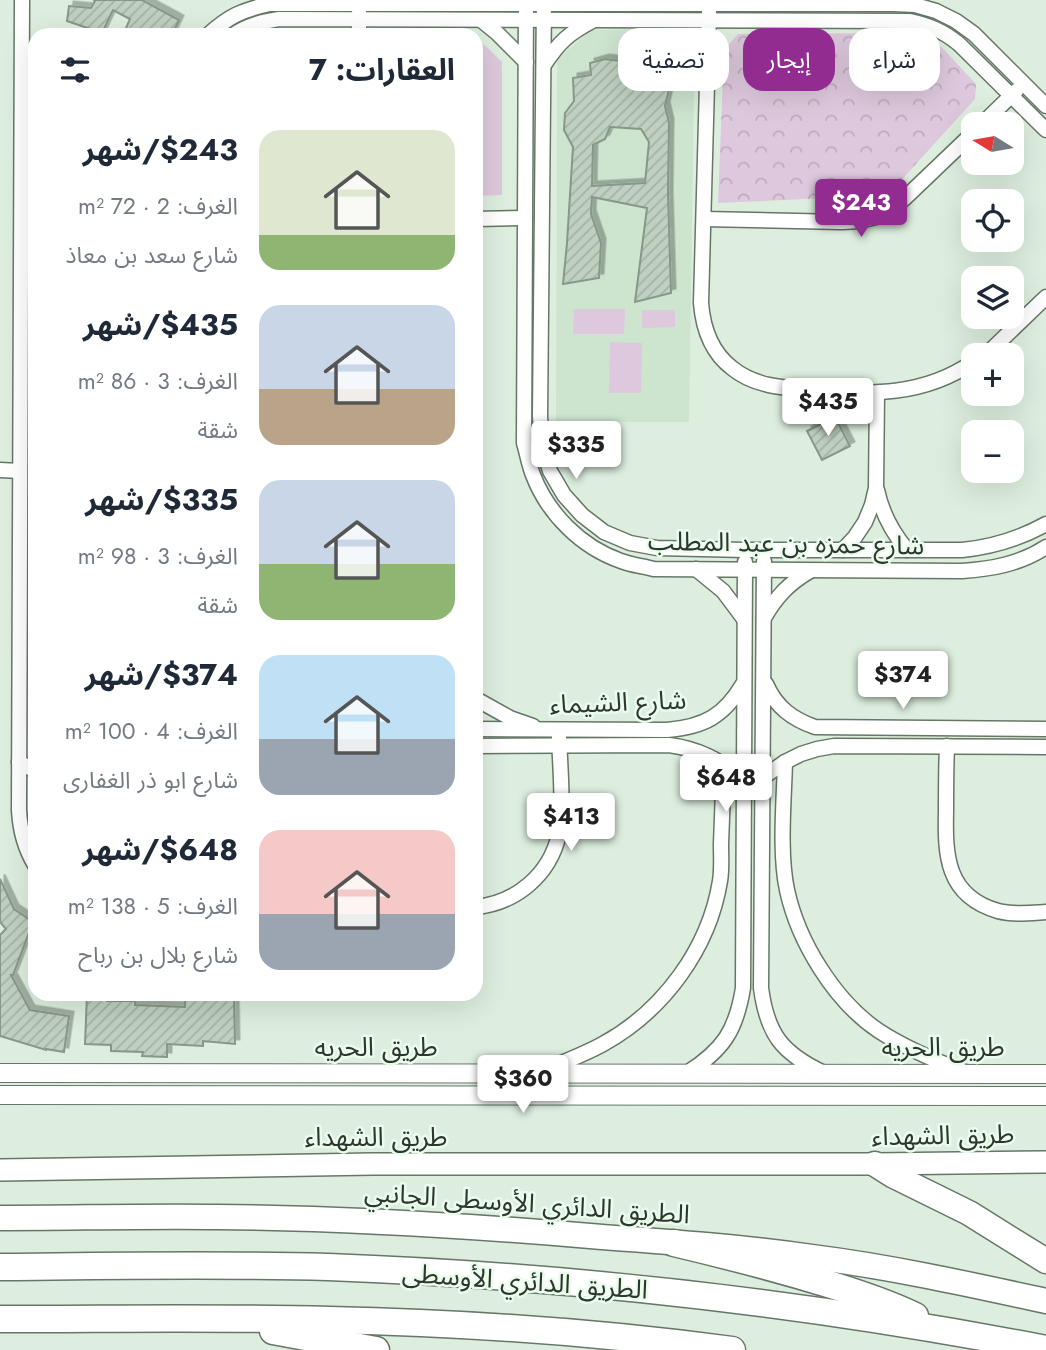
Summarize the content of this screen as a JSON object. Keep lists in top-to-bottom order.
{
  "streets": {
    "highway": ["الطريق الدائري الأوسطى الجانبي", "الطريق الدائري الأوسطى"],
    "main road": ["طريق الشهداء"],
    "street": ["شارع حمزه بن عبد المطلب", "شارع الشيماء", "طريق الحريه"]
  },
  "north": "left",
  "page": {
    "chip": ["شراء", "إيجار", "تصفية"],
    "heading": "العقارات: 7",
    "map_buttons": ["+", "−"],
    "list": [
      {
        "name": "$243/شهر",
        "note": "الغرف: 2 · 72 m² · شارع سعد بن معاذ"
      },
      {
        "name": "$435/شهر",
        "note": "الغرف: 3 · 86 m² · شقة"
      },
      {
        "name": "$335/شهر",
        "note": "الغرف: 3 · 98 m² · شقة"
      },
      {
        "name": "$374/شهر",
        "note": "الغرف: 4 · 100 m² · شارع ابو ذر الغفارى"
      },
      {
        "name": "$648/شهر",
        "note": "الغرف: 5 · 138 m² · شارع بلال بن رباح"
      }
    ],
    "price": [
      "$243",
      "$435",
      "$335",
      "$374",
      "$648",
      "$413",
      "$360"
    ]
  }
}
